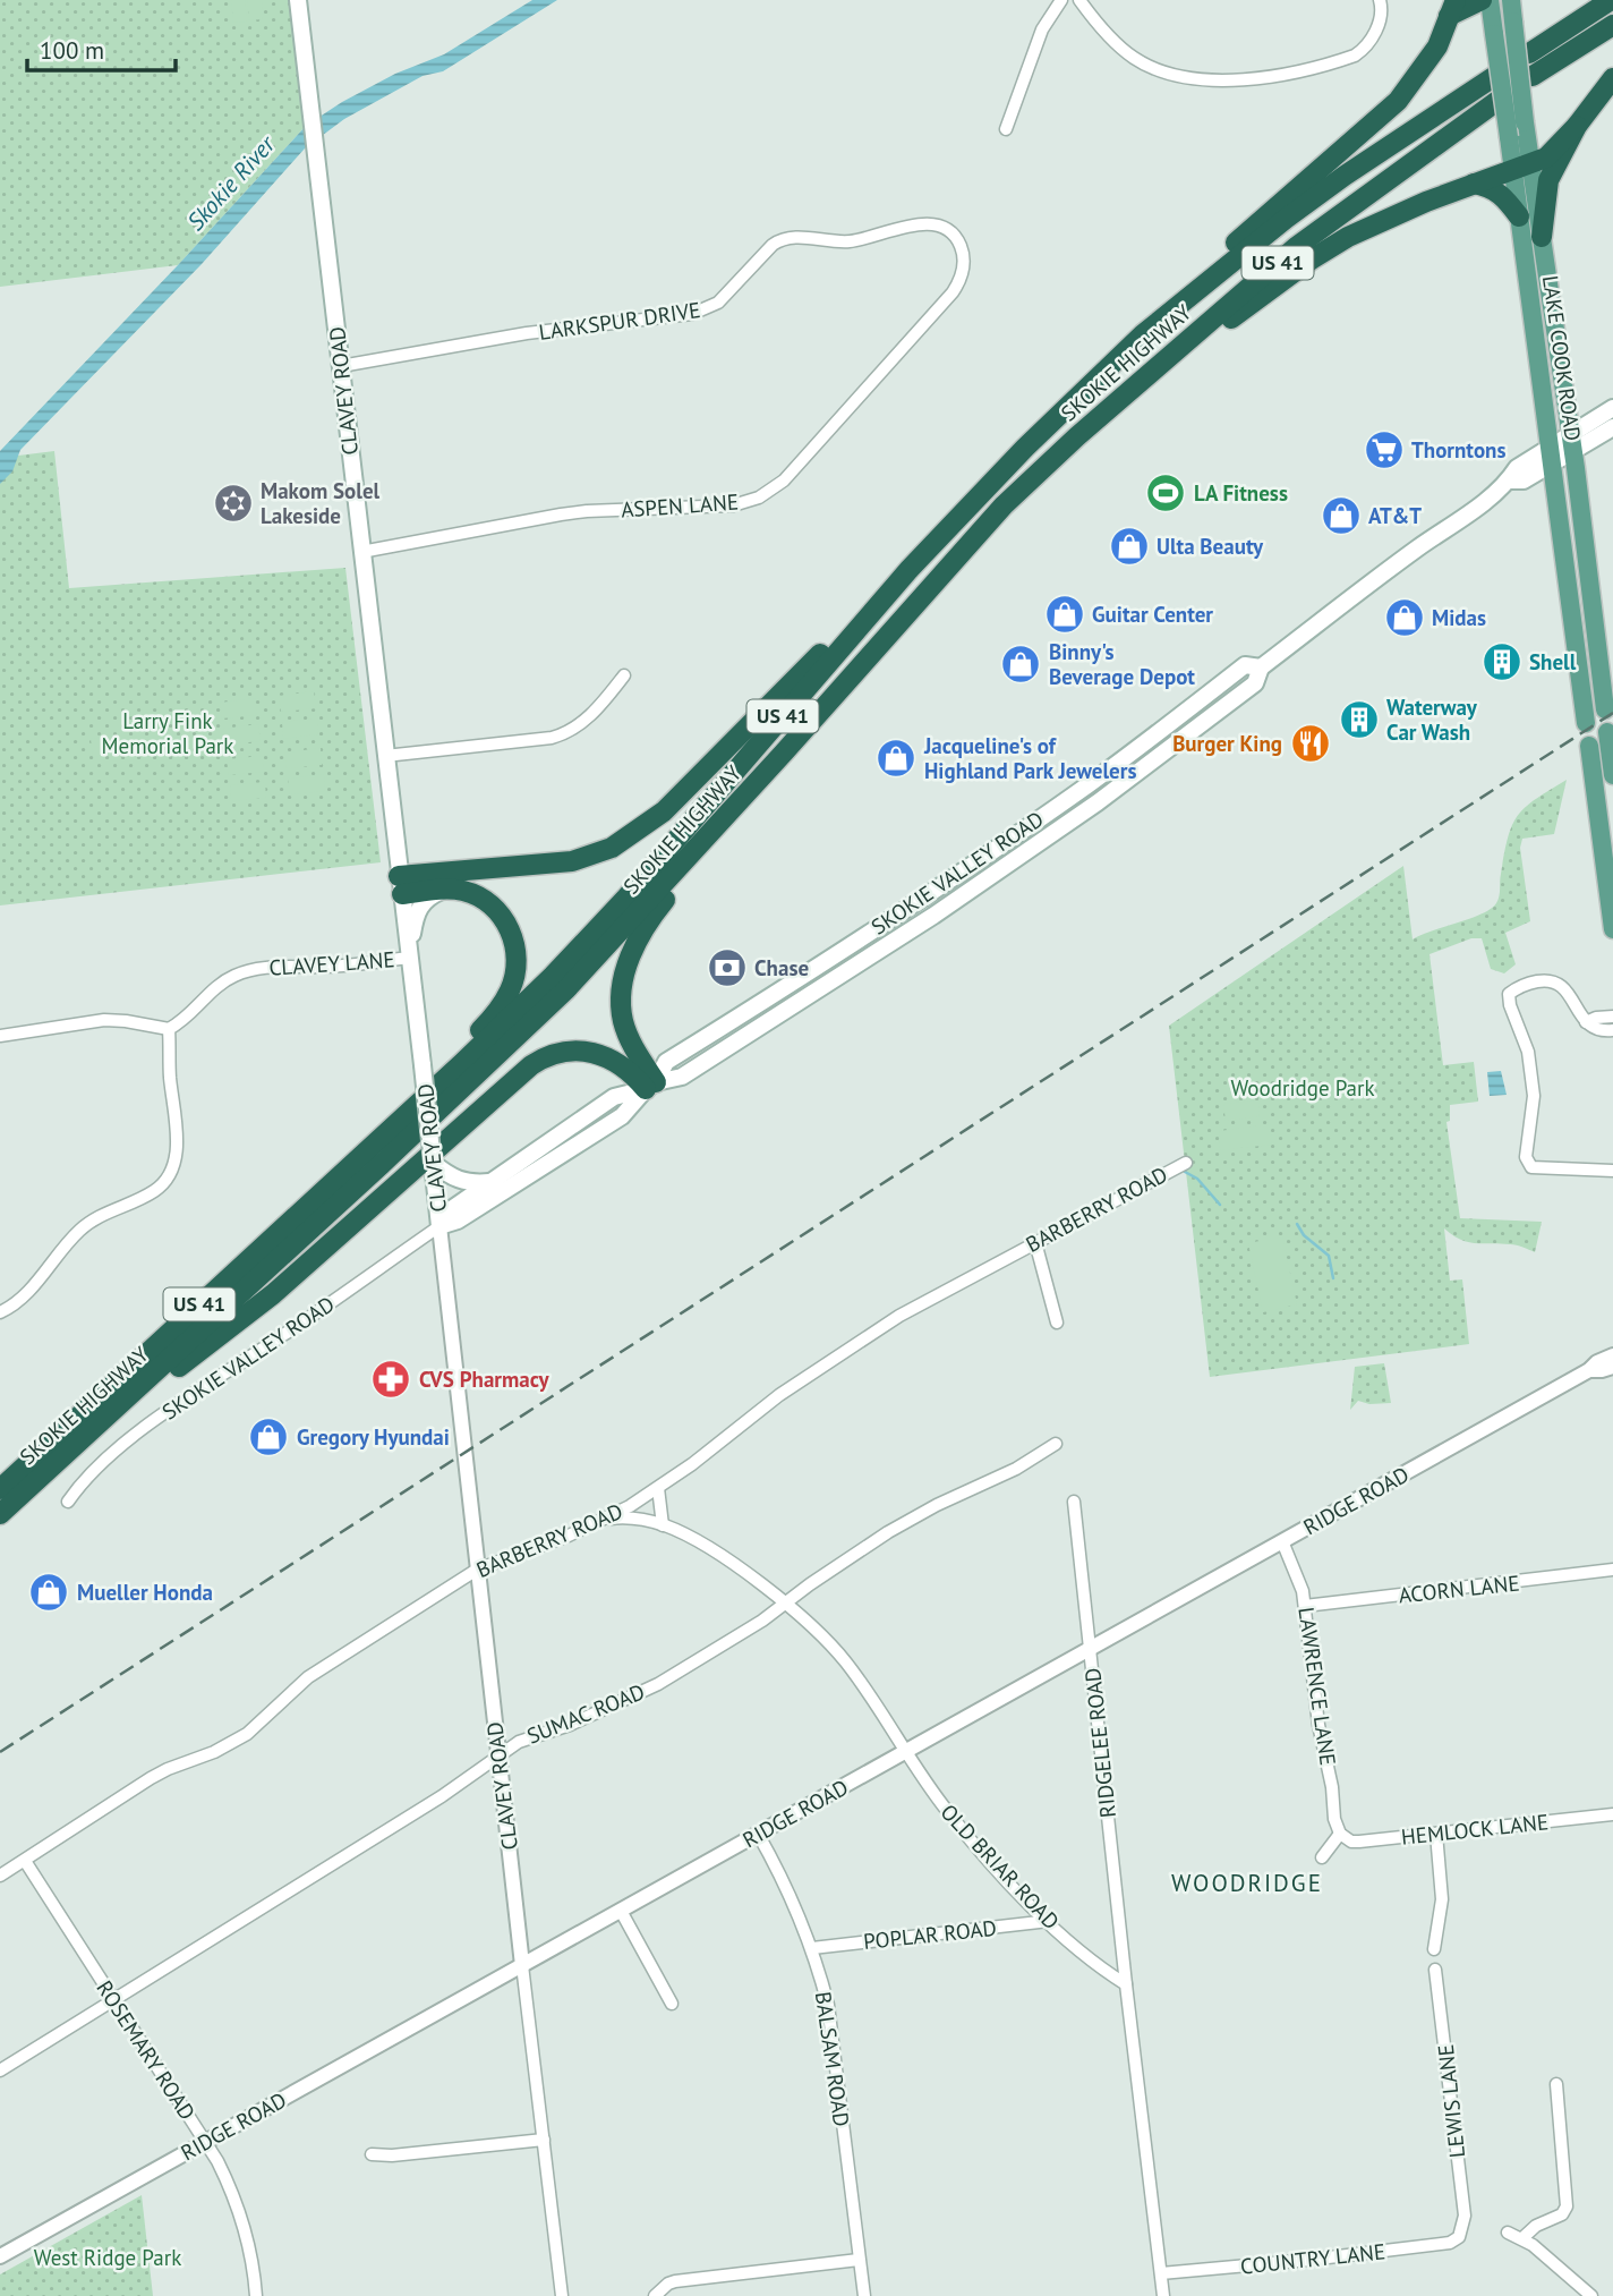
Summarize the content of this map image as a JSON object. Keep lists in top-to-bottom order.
{
  "streets": {
    "highway": ["US 41", "SKOKIE HIGHWAY"],
    "main road": ["LAKE COOK ROAD", "CLAVEY ROAD", "SKOKIE VALLEY ROAD"],
    "street": [
      "LARKSPUR DRIVE",
      "ASPEN LANE",
      "CLAVEY LANE",
      "BARBERRY ROAD",
      "RIDGE ROAD",
      "ACORN LANE",
      "LAWRENCE LANE",
      "SUMAC ROAD",
      "RIDGELEE ROAD",
      "HEMLOCK LANE",
      "OLD BRIAR ROAD",
      "POPLAR ROAD",
      "ROSEMARY ROAD",
      "BALSAM ROAD",
      "LEWIS LANE",
      "COUNTRY LANE"
    ]
  },
  "crossings": [
    ["LARKSPUR DRIVE", "CLAVEY ROAD"],
    ["LARKSPUR DRIVE", "ASPEN LANE"],
    ["LAKE COOK ROAD", "SKOKIE VALLEY ROAD"],
    ["CLAVEY ROAD", "ASPEN LANE"],
    ["CLAVEY ROAD", "SKOKIE VALLEY ROAD"],
    ["CLAVEY ROAD", "CLAVEY LANE"],
    ["CLAVEY ROAD", "BARBERRY ROAD"],
    ["CLAVEY ROAD", "RIDGE ROAD"],
    ["CLAVEY ROAD", "SUMAC ROAD"],
    ["BARBERRY ROAD", "OLD BRIAR ROAD"],
    ["BARBERRY ROAD", "ROSEMARY ROAD"],
    ["RIDGE ROAD", "LAWRENCE LANE"],
    ["RIDGE ROAD", "RIDGELEE ROAD"],
    ["RIDGE ROAD", "OLD BRIAR ROAD"],
    ["RIDGE ROAD", "ROSEMARY ROAD"],
    ["RIDGE ROAD", "BALSAM ROAD"],
    ["ACORN LANE", "LAWRENCE LANE"],
    ["LAWRENCE LANE", "HEMLOCK LANE"],
    ["SUMAC ROAD", "OLD BRIAR ROAD"],
    ["SUMAC ROAD", "ROSEMARY ROAD"],
    ["RIDGELEE ROAD", "OLD BRIAR ROAD"],
    ["OLD BRIAR ROAD", "POPLAR ROAD"],
    ["POPLAR ROAD", "BALSAM ROAD"],
    ["LEWIS LANE", "COUNTRY LANE"]
  ],
  "districts": ["WOODRIDGE"],
  "water": ["Skokie River"],
  "parks": ["Larry Fink Memorial Park", "Woodridge Park", "West Ridge Park"],
  "places": {
    "supermarket": ["Thorntons"],
    "sports": ["LA Fitness"],
    "synagogue": ["Makom Solel Lakeside"],
    "shop": [
      "AT&T",
      "Ulta Beauty",
      "Guitar Center",
      "Midas",
      "Binny's Beverage Depot",
      "Jacqueline's of Highland Park Jewelers",
      "Gregory Hyundai",
      "Mueller Honda"
    ],
    "building": ["Shell", "Waterway Car Wash"],
    "restaurant": ["Burger King"],
    "bank": ["Chase"],
    "pharmacy": ["CVS Pharmacy"]
  },
  "scale_bar": "100 m"
}
